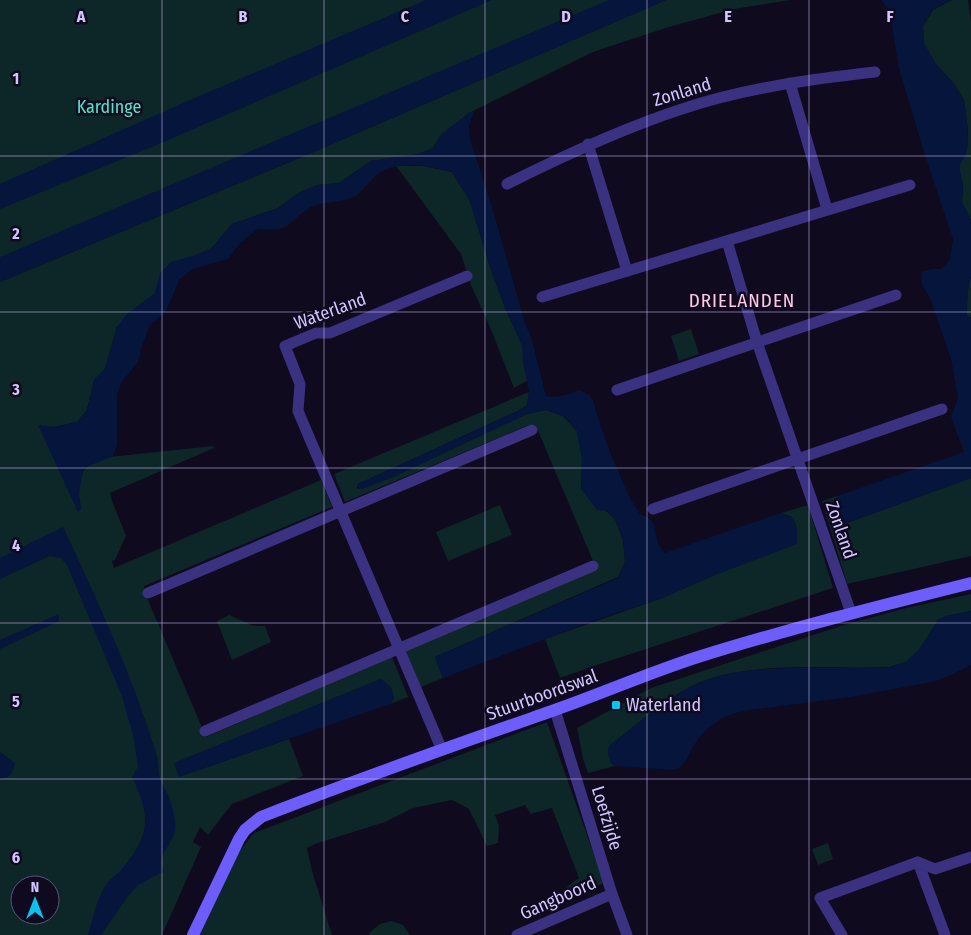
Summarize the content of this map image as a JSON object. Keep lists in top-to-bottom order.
{
  "streets": {
    "street": [
      "Zonland",
      "Waterland",
      "Stuurboordswal",
      "Loefzijde",
      "Gangboord"
    ]
  },
  "crossings": [
    ["Zonland", "Stuurboordswal"],
    ["Waterland", "Stuurboordswal"],
    ["Stuurboordswal", "Loefzijde"],
    ["Loefzijde", "Gangboord"]
  ],
  "districts": ["DRIELANDEN"],
  "parks": ["Kardinge"],
  "places": {
    "transit": ["Waterland"]
  },
  "north": "top",
  "grid": {
    "columns": [
      "A",
      "B",
      "C",
      "D",
      "E",
      "F"
    ],
    "rows": [
      "1",
      "2",
      "3",
      "4",
      "5",
      "6"
    ]
  }
}
